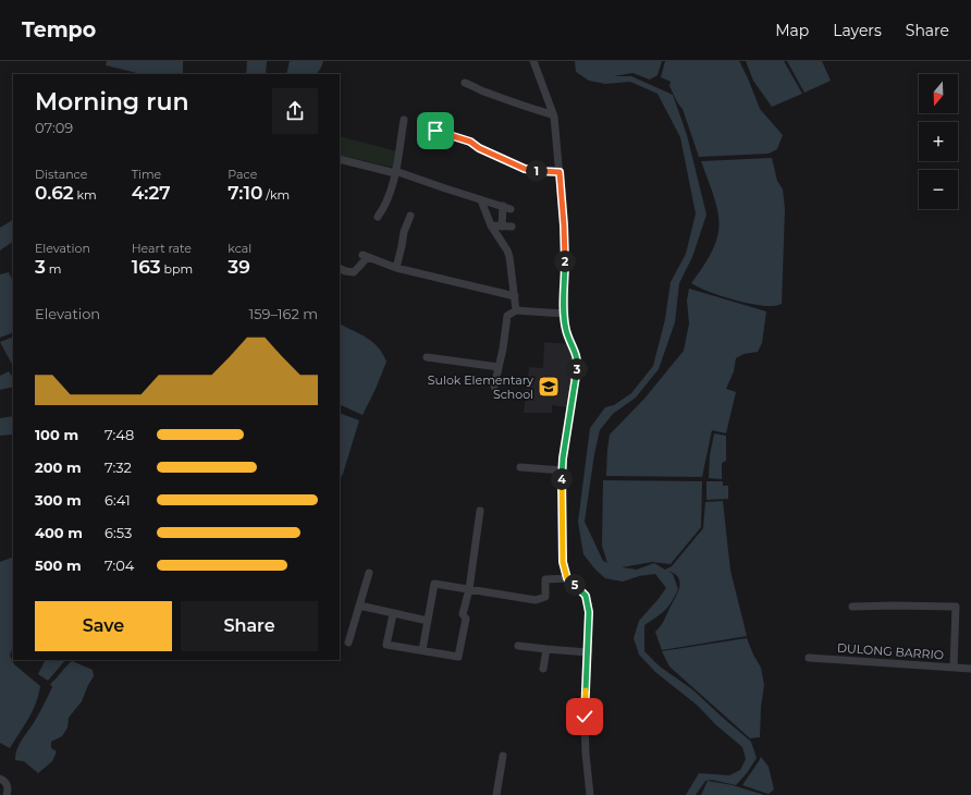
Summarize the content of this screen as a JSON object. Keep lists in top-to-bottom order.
{
  "streets": {
    "street": ["DULONG BARRIO"]
  },
  "places": {
    "school or university": ["Sulok Elementary School"]
  },
  "north": "bottom",
  "page": {
    "header": "Tempo",
    "nav": ["Map", "Layers", "Share"],
    "map_buttons": ["+", "−"],
    "heading": ["Morning run", "07:09"],
    "stats": [
      ["Distance", "0.62 km"],
      ["Time", "4:27"],
      ["Pace", "7:10 /km"],
      ["Elevation", "3 m"],
      ["Heart rate", "163 bpm"],
      ["kcal", "39"]
    ],
    "pins": [
      "1",
      "2",
      "3",
      "4",
      "5"
    ],
    "chart": ["Elevation", "159–162 m"],
    "list": [
      {
        "name": "100 m",
        "note": "7:48"
      },
      {
        "name": "200 m",
        "note": "7:32"
      },
      {
        "name": "300 m",
        "note": "6:41"
      },
      {
        "name": "400 m",
        "note": "6:53"
      },
      {
        "name": "500 m",
        "note": "7:04"
      }
    ],
    "buttons": ["Save", "Share"]
  }
}
